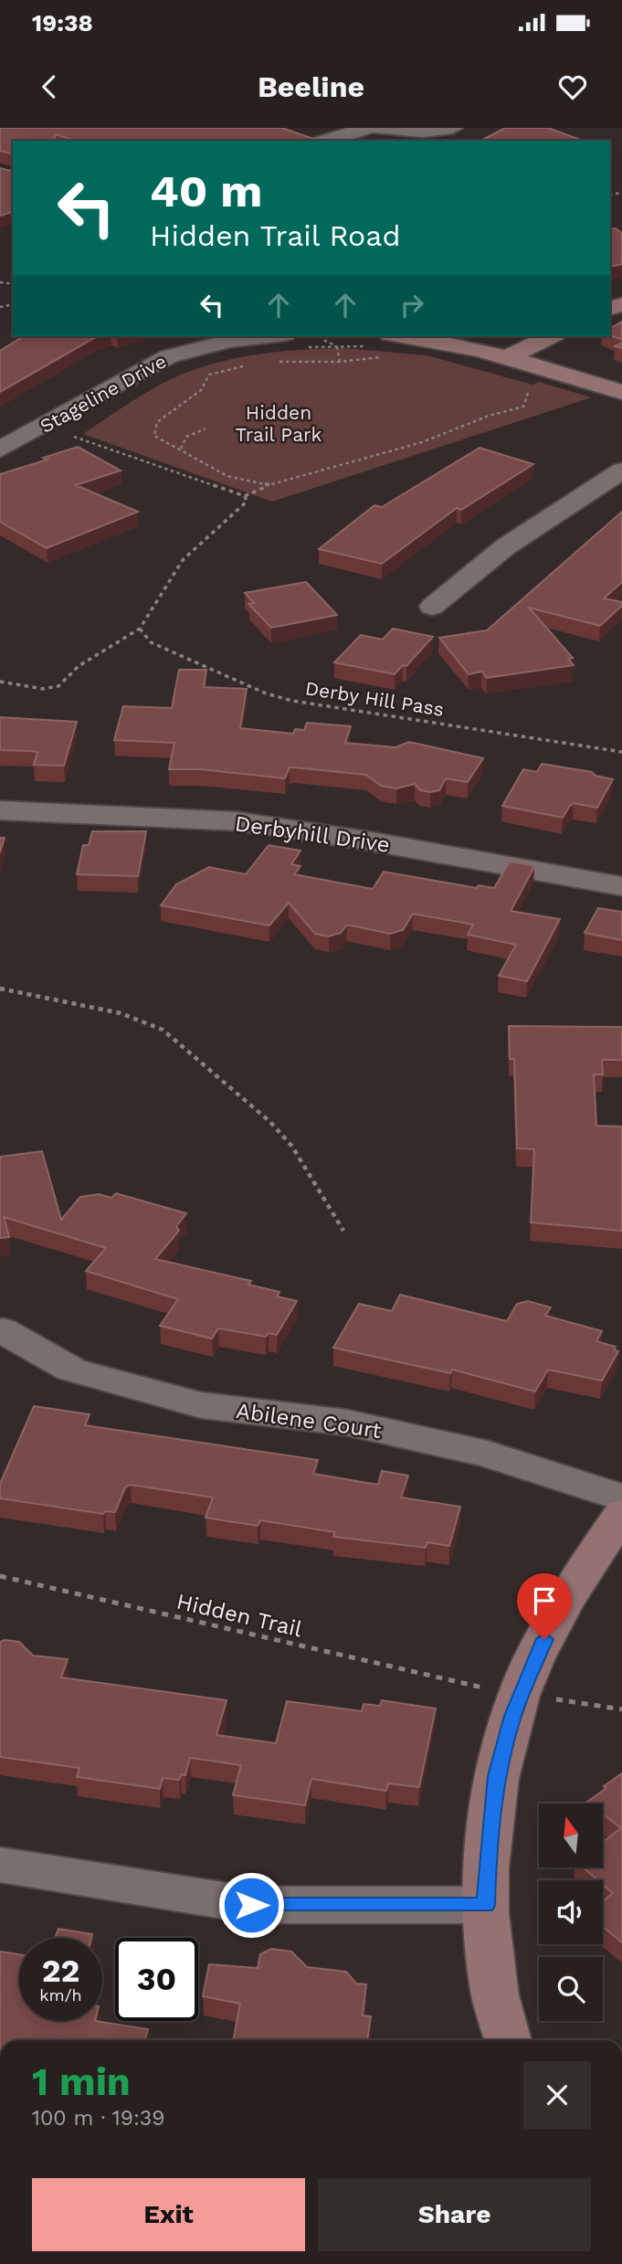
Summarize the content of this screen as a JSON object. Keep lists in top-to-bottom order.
{
  "streets": {
    "street": ["Stageline Drive", "Derbyhill Drive", "Abilene Court"],
    "path": ["Derby Hill Pass", "Hidden Trail"]
  },
  "parks": ["Hidden Trail Park"],
  "north": "top",
  "page": {
    "status": "19:38",
    "header": "Beeline",
    "turn": ["40 m", "Hidden Trail Road"],
    "speed": "22 km/h",
    "limit": "30",
    "heading": ["1 min", "100 m · 19:39"],
    "buttons": ["Exit", "Share"]
  }
}
